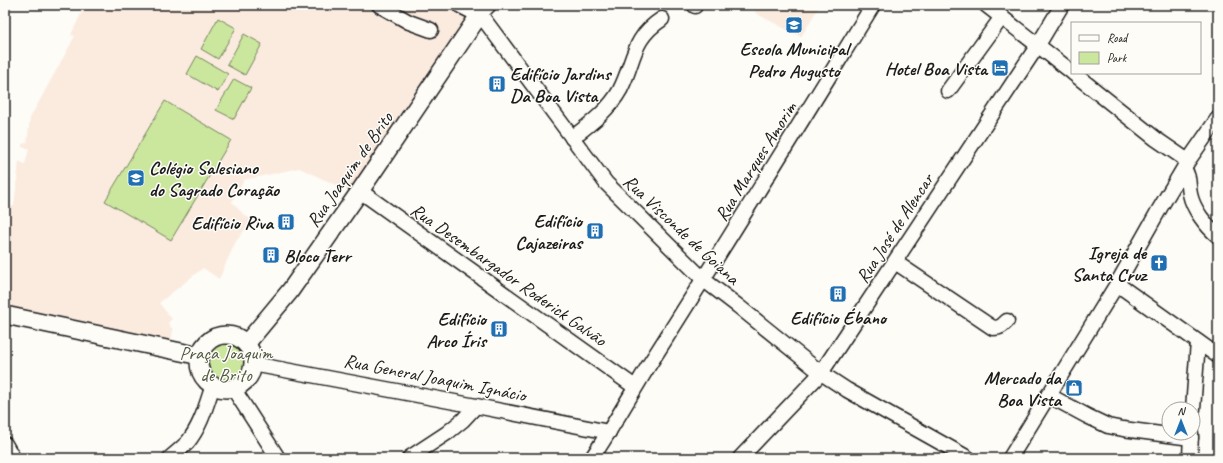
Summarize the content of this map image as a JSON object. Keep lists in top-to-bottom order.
{
  "streets": {
    "main road": ["Rua Joaquim de Brito"],
    "street": [
      "Rua Marques Amorim",
      "Rua José de Alencar",
      "Rua Visconde de Goiana",
      "Rua Desembargador Roderick Galvão",
      "Rua General Joaquim Ignácio"
    ]
  },
  "crossings": [
    ["Rua Marques Amorim", "Rua Visconde de Goiana"],
    ["Rua Marques Amorim", "Rua Desembargador Roderick Galvão"],
    ["Rua Marques Amorim", "Rua General Joaquim Ignácio"],
    ["Rua Joaquim de Brito", "Rua Visconde de Goiana"],
    ["Rua Joaquim de Brito", "Rua Desembargador Roderick Galvão"],
    ["Rua Joaquim de Brito", "Rua General Joaquim Ignácio"],
    ["Rua José de Alencar", "Rua Visconde de Goiana"]
  ],
  "parks": ["Praça Joaquim de Brito"],
  "places": {
    "school or university": ["Escola Municipal Pedro Augusto", "Colégio Salesiano do Sagrado Coração"],
    "hotel": ["Hotel Boa Vista"],
    "building": [
      "Edifício Jardins Da Boa Vista",
      "Edifício Riva",
      "Edifício Cajazeiras",
      "Bloco Terr",
      "Edifício Ébano",
      "Edifício Arco Íris"
    ],
    "church": ["Igreja de Santa Cruz"],
    "shop": ["Mercado da Boa Vista"]
  },
  "legend": ["Road", "Park"],
  "north": "top"
}
